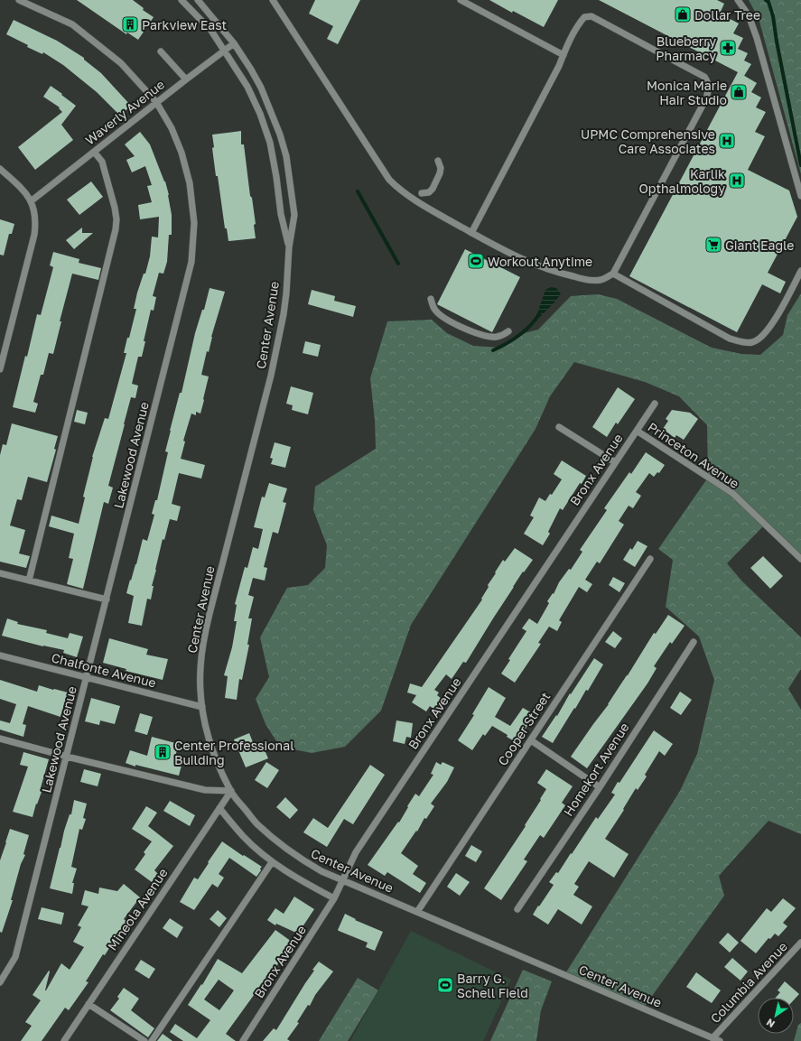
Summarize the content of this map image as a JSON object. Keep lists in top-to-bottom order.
{
  "streets": {
    "street": [
      "Waverly Avenue",
      "Center Avenue",
      "Lakewood Avenue",
      "Princeton Avenue",
      "Bronx Avenue",
      "Chalfonte Avenue",
      "Cooper Street",
      "Homekort Avenue",
      "Mineola Avenue",
      "Columbia Avenue"
    ]
  },
  "crossings": [
    ["Waverly Avenue", "Center Avenue"],
    ["Waverly Avenue", "Lakewood Avenue"],
    ["Center Avenue", "Bronx Avenue"],
    ["Center Avenue", "Chalfonte Avenue"],
    ["Center Avenue", "Cooper Street"],
    ["Center Avenue", "Mineola Avenue"],
    ["Center Avenue", "Columbia Avenue"],
    ["Lakewood Avenue", "Chalfonte Avenue"],
    ["Princeton Avenue", "Bronx Avenue"]
  ],
  "places": {
    "shop": ["Dollar Tree", "Monica Marie Hair Studio"],
    "building": ["Parkview East", "Center Professional Building"],
    "pharmacy": ["Blueberry Pharmacy"],
    "hospital": ["UPMC Comprehensive Care Associates", "Karlik Opthalmology"],
    "supermarket": ["Giant Eagle"],
    "sports": ["Workout Anytime", "Barry G. Schell Field"]
  },
  "north": "bottom left"
}
